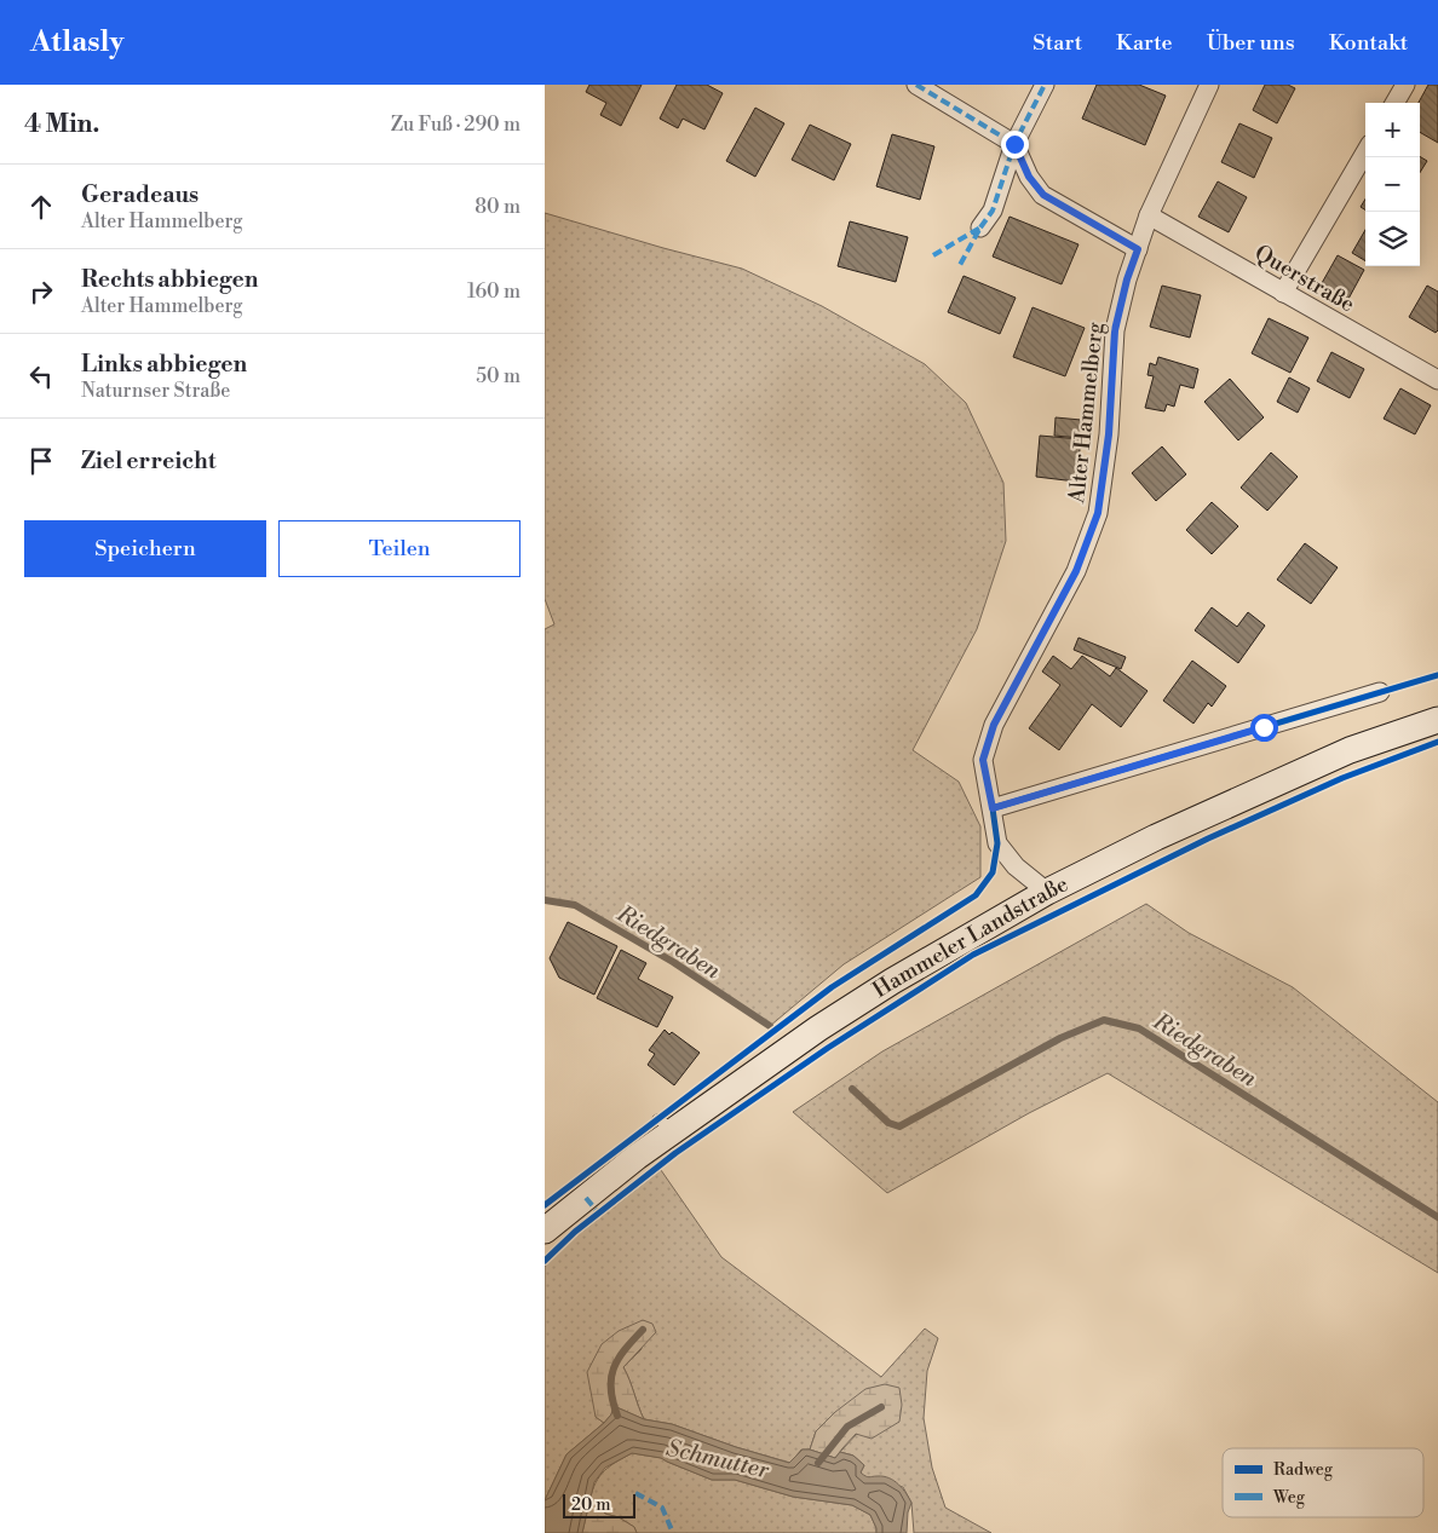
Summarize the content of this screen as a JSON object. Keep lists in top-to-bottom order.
{
  "streets": {
    "main road": ["Hammeler Landstraße"],
    "street": ["Querstraße", "Alter Hammelberg"]
  },
  "crossings": [
    ["Querstraße", "Alter Hammelberg"],
    ["Alter Hammelberg", "Hammeler Landstraße"]
  ],
  "water": ["Riedgraben", "Schmutter"],
  "legend": ["Radweg", "Weg"],
  "scale_bar": "20 m",
  "page": {
    "header": "Atlasly",
    "nav": [
      "Start",
      "Karte",
      "Über uns",
      "Kontakt"
    ],
    "heading": ["4 Min.", "Zu Fuß · 290 m"],
    "map_buttons": ["+", "−"],
    "list": [
      ["Geradeaus", "Alter Hammelberg", "80 m"],
      ["Rechts abbiegen", "Alter Hammelberg", "160 m"],
      ["Links abbiegen", "Naturnser Straße", "50 m"],
      "Ziel erreicht"
    ],
    "buttons": ["Speichern", "Teilen"],
    "scale": "20 m"
  }
}
